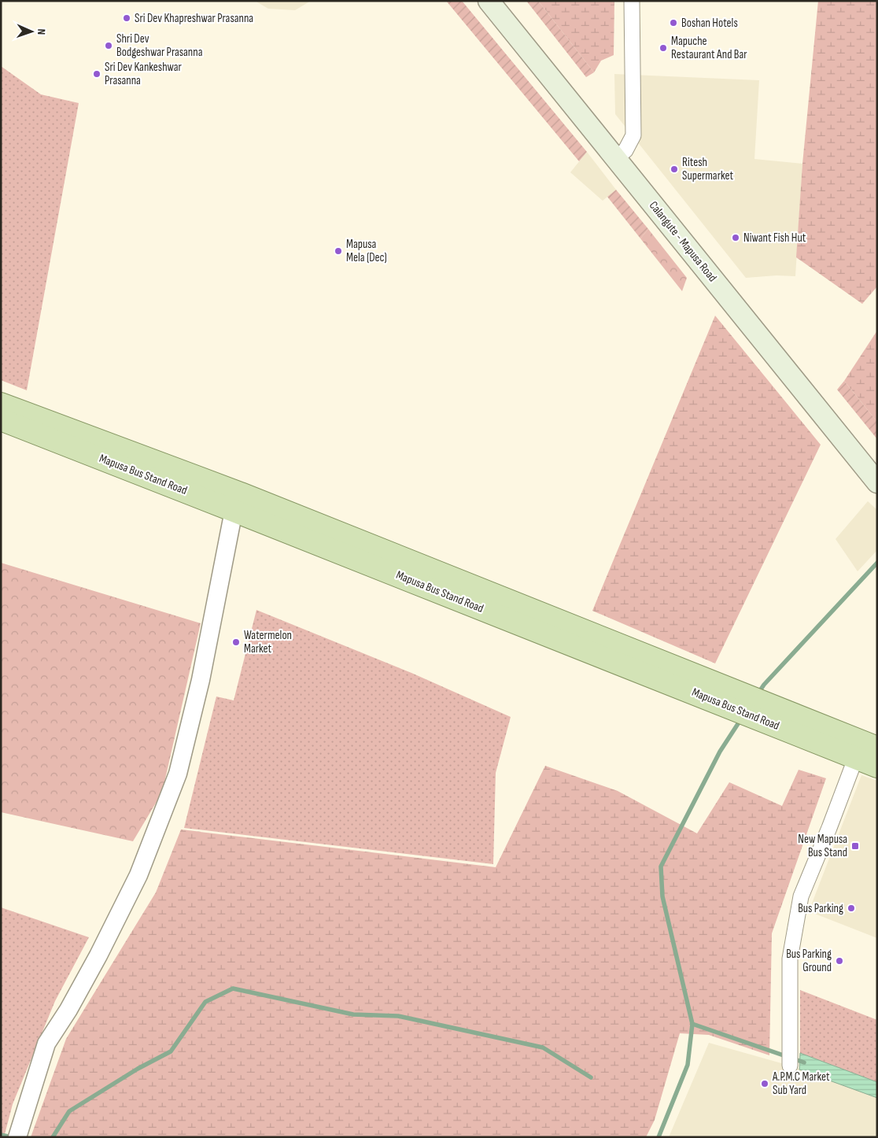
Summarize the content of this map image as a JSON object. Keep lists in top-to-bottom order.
{
  "streets": {
    "main road": ["Calangute - Mapusa Road", "Mapusa Bus Stand Road"]
  },
  "places": {
    "other": [
      "Sri Dev Khapreshwar Prasanna",
      "Boshan Hotels",
      "Shri Dev Bodgeshwar Prasanna",
      "Mapuche Restaurant And Bar",
      "Sri Dev Kankeshwar Prasanna",
      "Ritesh Supermarket",
      "Niwant Fish Hut",
      "Mapusa Mela (Dec)",
      "Watermelon Market",
      "Bus Parking",
      "Bus Parking Ground",
      "A.P.M.C Market Sub Yard"
    ],
    "transit": ["New Mapusa Bus Stand"]
  },
  "north": "right"
}
